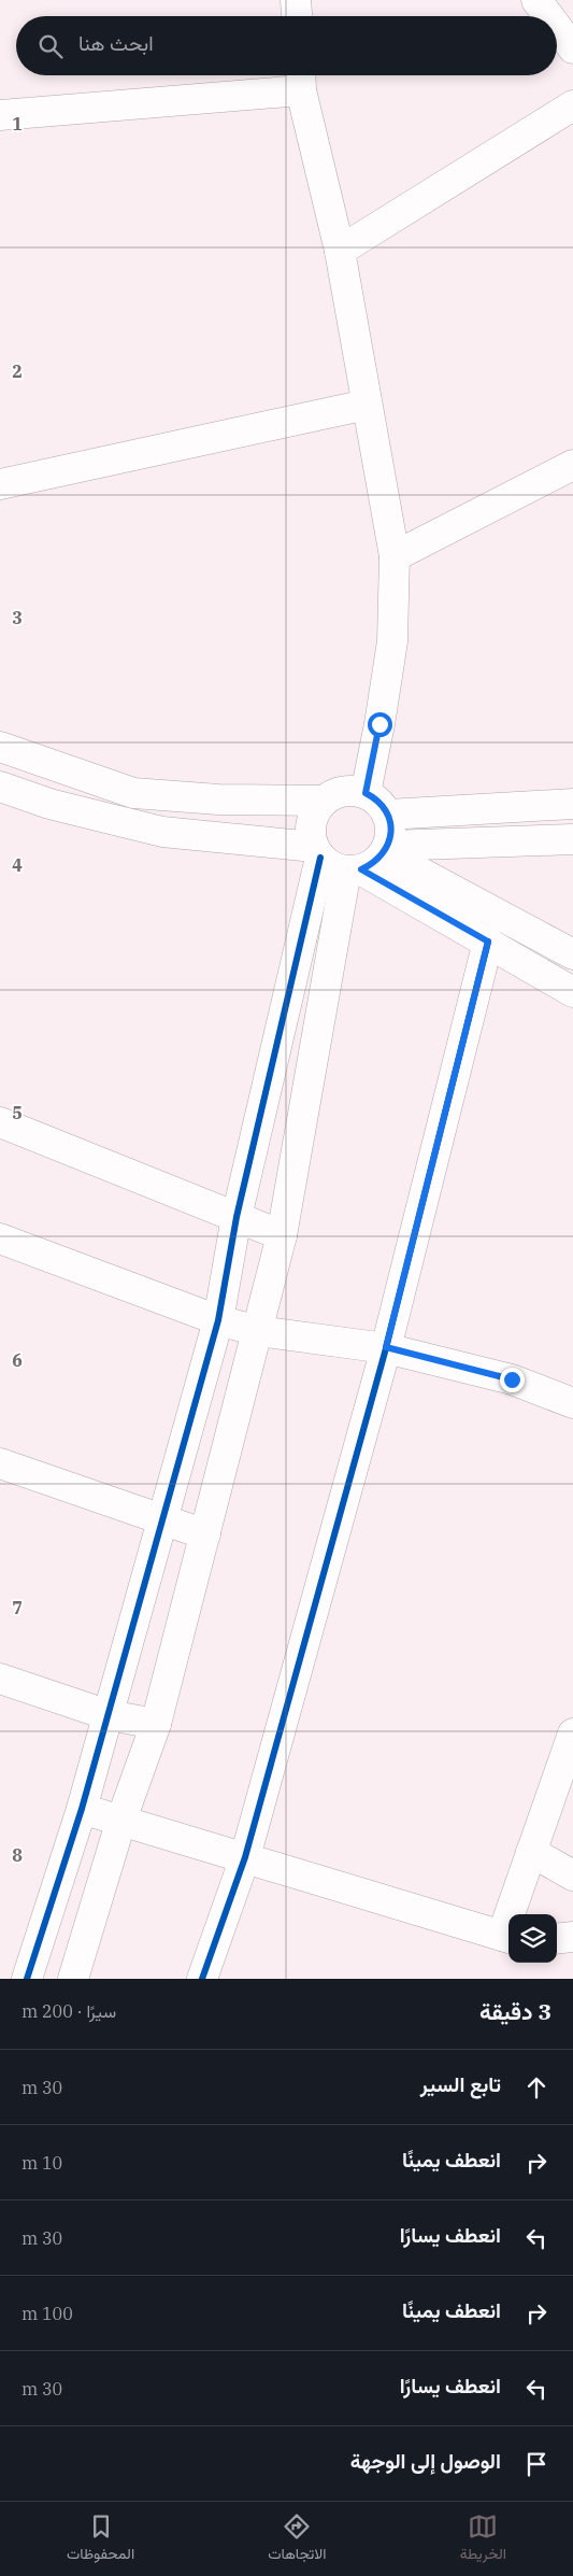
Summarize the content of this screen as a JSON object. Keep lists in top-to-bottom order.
{
  "page": {
    "search": "ابحث هنا",
    "heading": ["3 دقيقة", "سيرًا · 200 m"],
    "list": [
      ["تابع السير", "30 m"],
      ["انعطف يمينًا", "10 m"],
      ["انعطف يسارًا", "30 m"],
      ["انعطف يمينًا", "100 m"],
      ["انعطف يسارًا", "30 m"],
      "الوصول إلى الوجهة"
    ],
    "nav": ["الخريطة", "الاتجاهات", "المحفوظات"]
  },
  "grid": {
    "rows": [
      "1",
      "2",
      "3",
      "4",
      "5",
      "6",
      "7",
      "8"
    ]
  }
}
